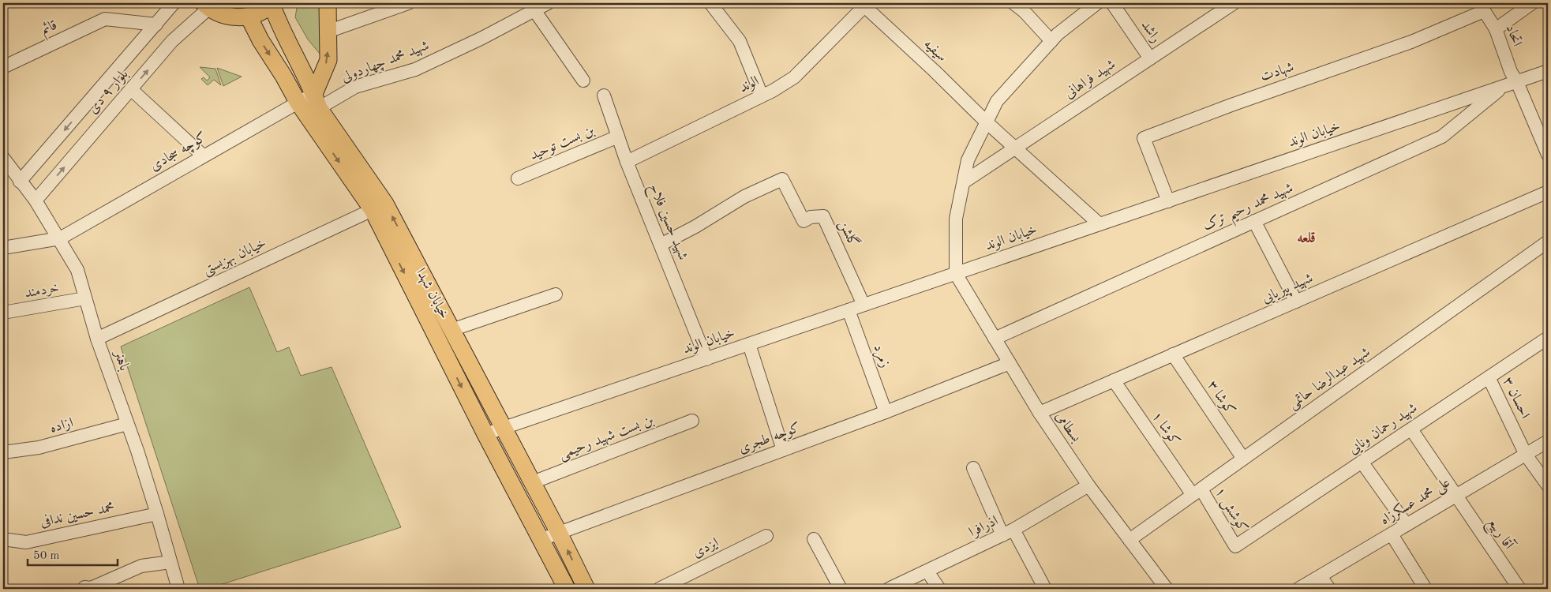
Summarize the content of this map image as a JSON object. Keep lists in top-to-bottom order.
{
  "streets": {
    "main road": ["خیابان شهدا"],
    "street": [
      "قائم",
      "راشد",
      "اتحاد",
      "سیفیه",
      "شهید محمد چهاردولی",
      "شهادت",
      "شهید فراهانی",
      "الوند",
      "بلوار ۹ دی",
      "خیابان الوند",
      "بن بست توحید",
      "کوچه سجادی",
      "شهید محمد رحیم ترک",
      "شهید حسین فلاح",
      "گلشن",
      "خیابان بهزیستی",
      "شهید پیریایی",
      "خردمند",
      "زمرد",
      "باهنر",
      "شهید عبدالرضا حاتمی",
      "کوشا ۳",
      "احسان ۳",
      "ازاده",
      "بسطامی",
      "کوشا ۱",
      "شهید رحمان ونایی",
      "بن بست شهید رحیمی",
      "کوچه طجری",
      "علی محمد عسکرزاه",
      "کوشش ۱",
      "محمد حسین ندافی",
      "اذرافرا",
      "آقا ربیع",
      "ایزدی"
    ]
  },
  "crossings": [
    ["قائم", "بلوار ۹ دی"],
    ["راشد", "شهید فراهانی"],
    ["اتحاد", "شهادت"],
    ["اتحاد", "خیابان الوند"],
    ["سیفیه", "شهید فراهانی"],
    ["سیفیه", "الوند"],
    ["سیفیه", "خیابان الوند"],
    ["شهید محمد چهاردولی", "کوچه سجادی"],
    ["شهید محمد چهاردولی", "خیابان شهدا"],
    ["شهادت", "خیابان الوند"],
    ["الوند", "شهید حسین فلاح"],
    ["بلوار ۹ دی", "باهنر"],
    ["خیابان الوند", "شهید محمد رحیم ترک"],
    ["خیابان الوند", "شهید حسین فلاح"],
    ["خیابان الوند", "گلشن"],
    ["خیابان الوند", "خیابان شهدا"],
    ["خیابان الوند", "زمرد"],
    ["خیابان الوند", "بسطامی"],
    ["بن بست توحید", "شهید حسین فلاح"],
    ["کوچه سجادی", "خیابان شهدا"],
    ["کوچه سجادی", "باهنر"],
    ["شهید محمد رحیم ترک", "بسطامی"],
    ["شهید حسین فلاح", "گلشن"],
    ["خیابان بهزیستی", "خیابان شهدا"],
    ["خیابان بهزیستی", "باهنر"],
    ["شهید پیریایی", "کوشا ۳"],
    ["شهید پیریایی", "بسطامی"],
    ["شهید پیریایی", "کوشا ۱"],
    ["خردمند", "باهنر"],
    ["خیابان شهدا", "بن بست شهید رحیمی"],
    ["خیابان شهدا", "کوچه طجری"],
    ["زمرد", "کوچه طجری"],
    ["باهنر", "ازاده"],
    ["باهنر", "محمد حسین ندافی"],
    ["شهید عبدالرضا حاتمی", "کوشا ۳"],
    ["شهید عبدالرضا حاتمی", "بسطامی"],
    ["شهید عبدالرضا حاتمی", "کوشا ۱"],
    ["شهید عبدالرضا حاتمی", "کوشش ۱"],
    ["احسان ۳", "شهید رحمان ونایی"],
    ["احسان ۳", "علی محمد عسکرزاه"],
    ["بسطامی", "کوچه طجری"],
    ["بسطامی", "اذرافرا"],
    ["کوشا ۱", "کوشش ۱"],
    ["شهید رحمان ونایی", "کوشش ۱"],
    ["شهید رحمان ونایی", "آقا ربیع"],
    ["علی محمد عسکرزاه", "آقا ربیع"]
  ],
  "districts": ["قلعه"],
  "scale_bar": "50 m"
}
